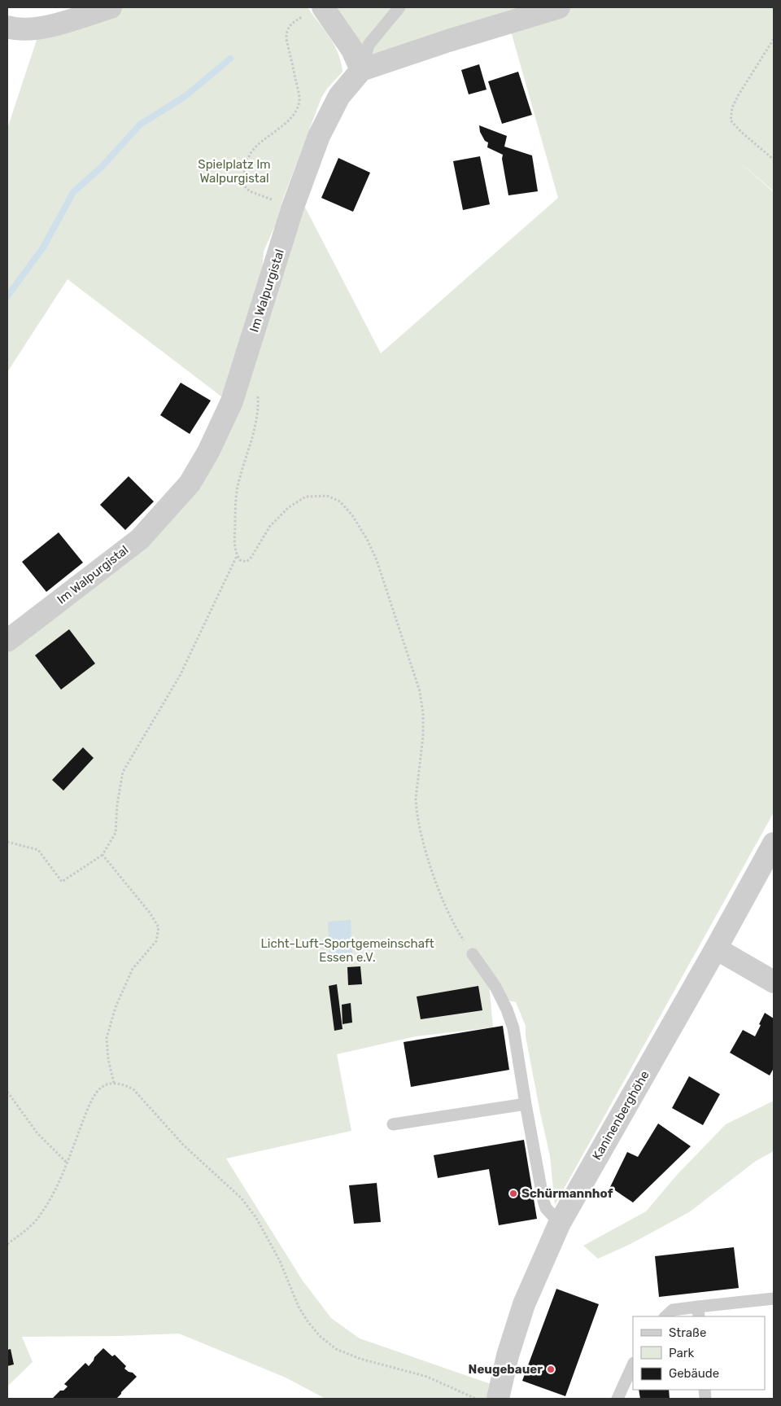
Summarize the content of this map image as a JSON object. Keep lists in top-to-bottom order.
{
  "streets": {
    "street": ["Im Walpurgistal", "Kaninenberghöhe"]
  },
  "parks": ["Spielplatz Im Walpurgistal", "Licht-Luft-Sportgemeinschaft Essen e.V."],
  "places": ["Schürmannhof", "Neugebauer"],
  "legend": ["Straße", "Park", "Gebäude"]
}
